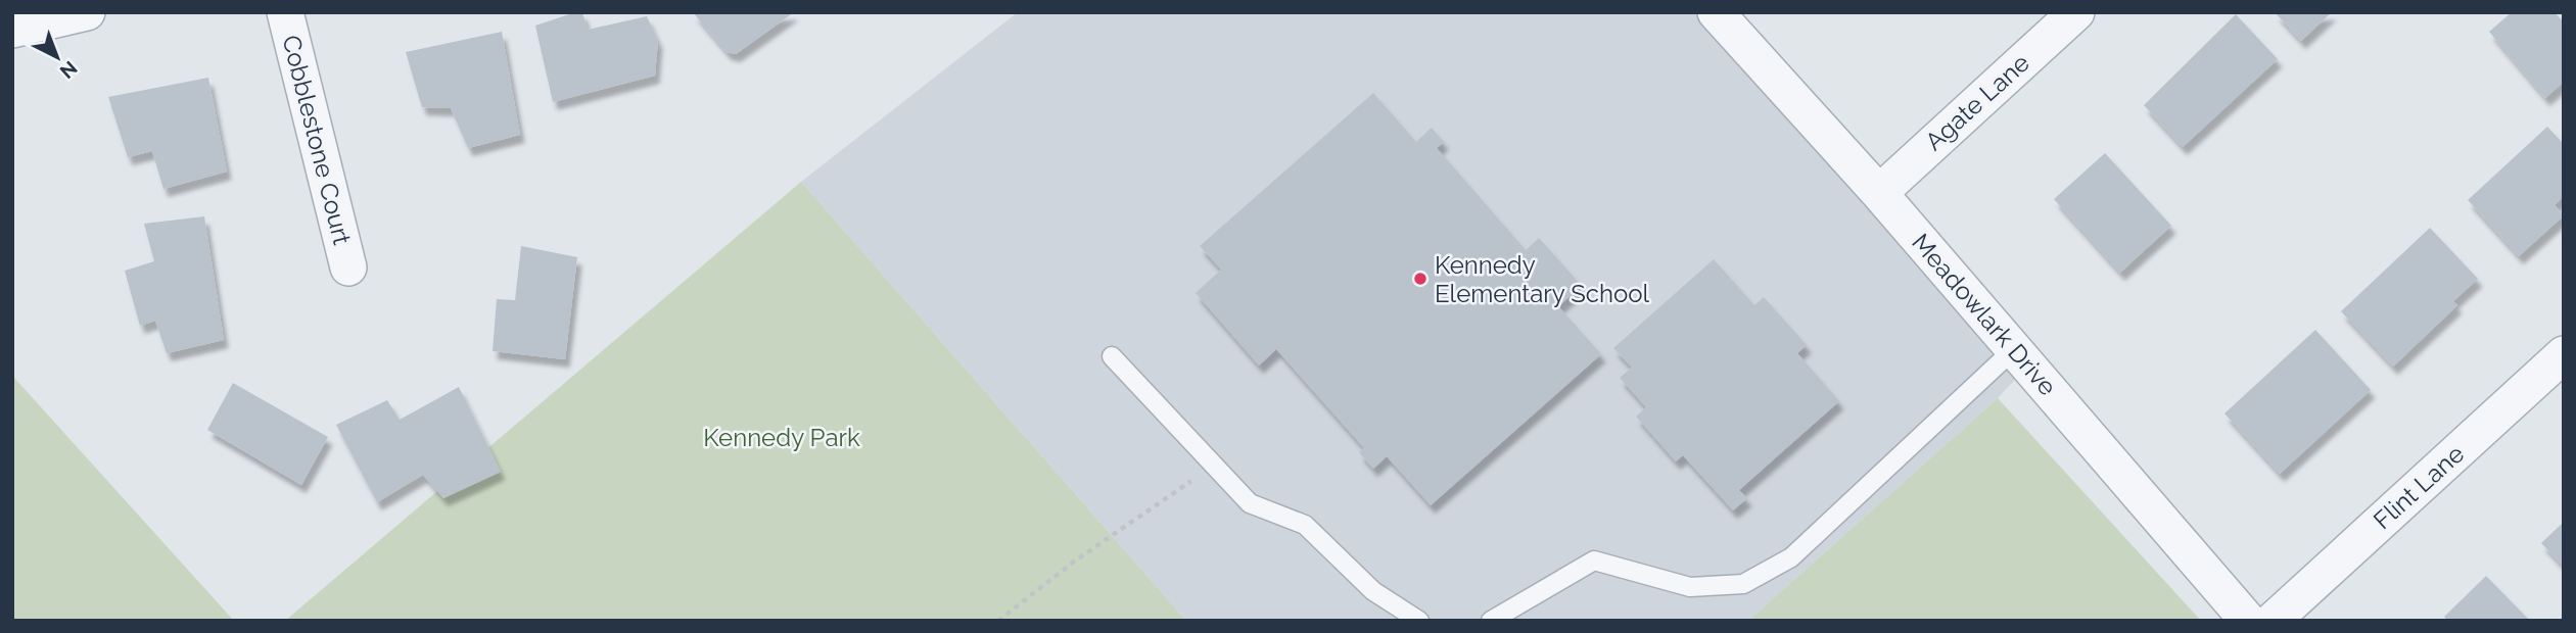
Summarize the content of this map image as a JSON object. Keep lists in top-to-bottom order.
{
  "streets": {
    "street": [
      "Agate Lane",
      "Cobblestone Court",
      "Meadowlark Drive",
      "Flint Lane"
    ]
  },
  "crossings": [
    ["Agate Lane", "Meadowlark Drive"]
  ],
  "parks": ["Kennedy Park"],
  "places": ["Kennedy Elementary School"],
  "north": "bottom right"
}
